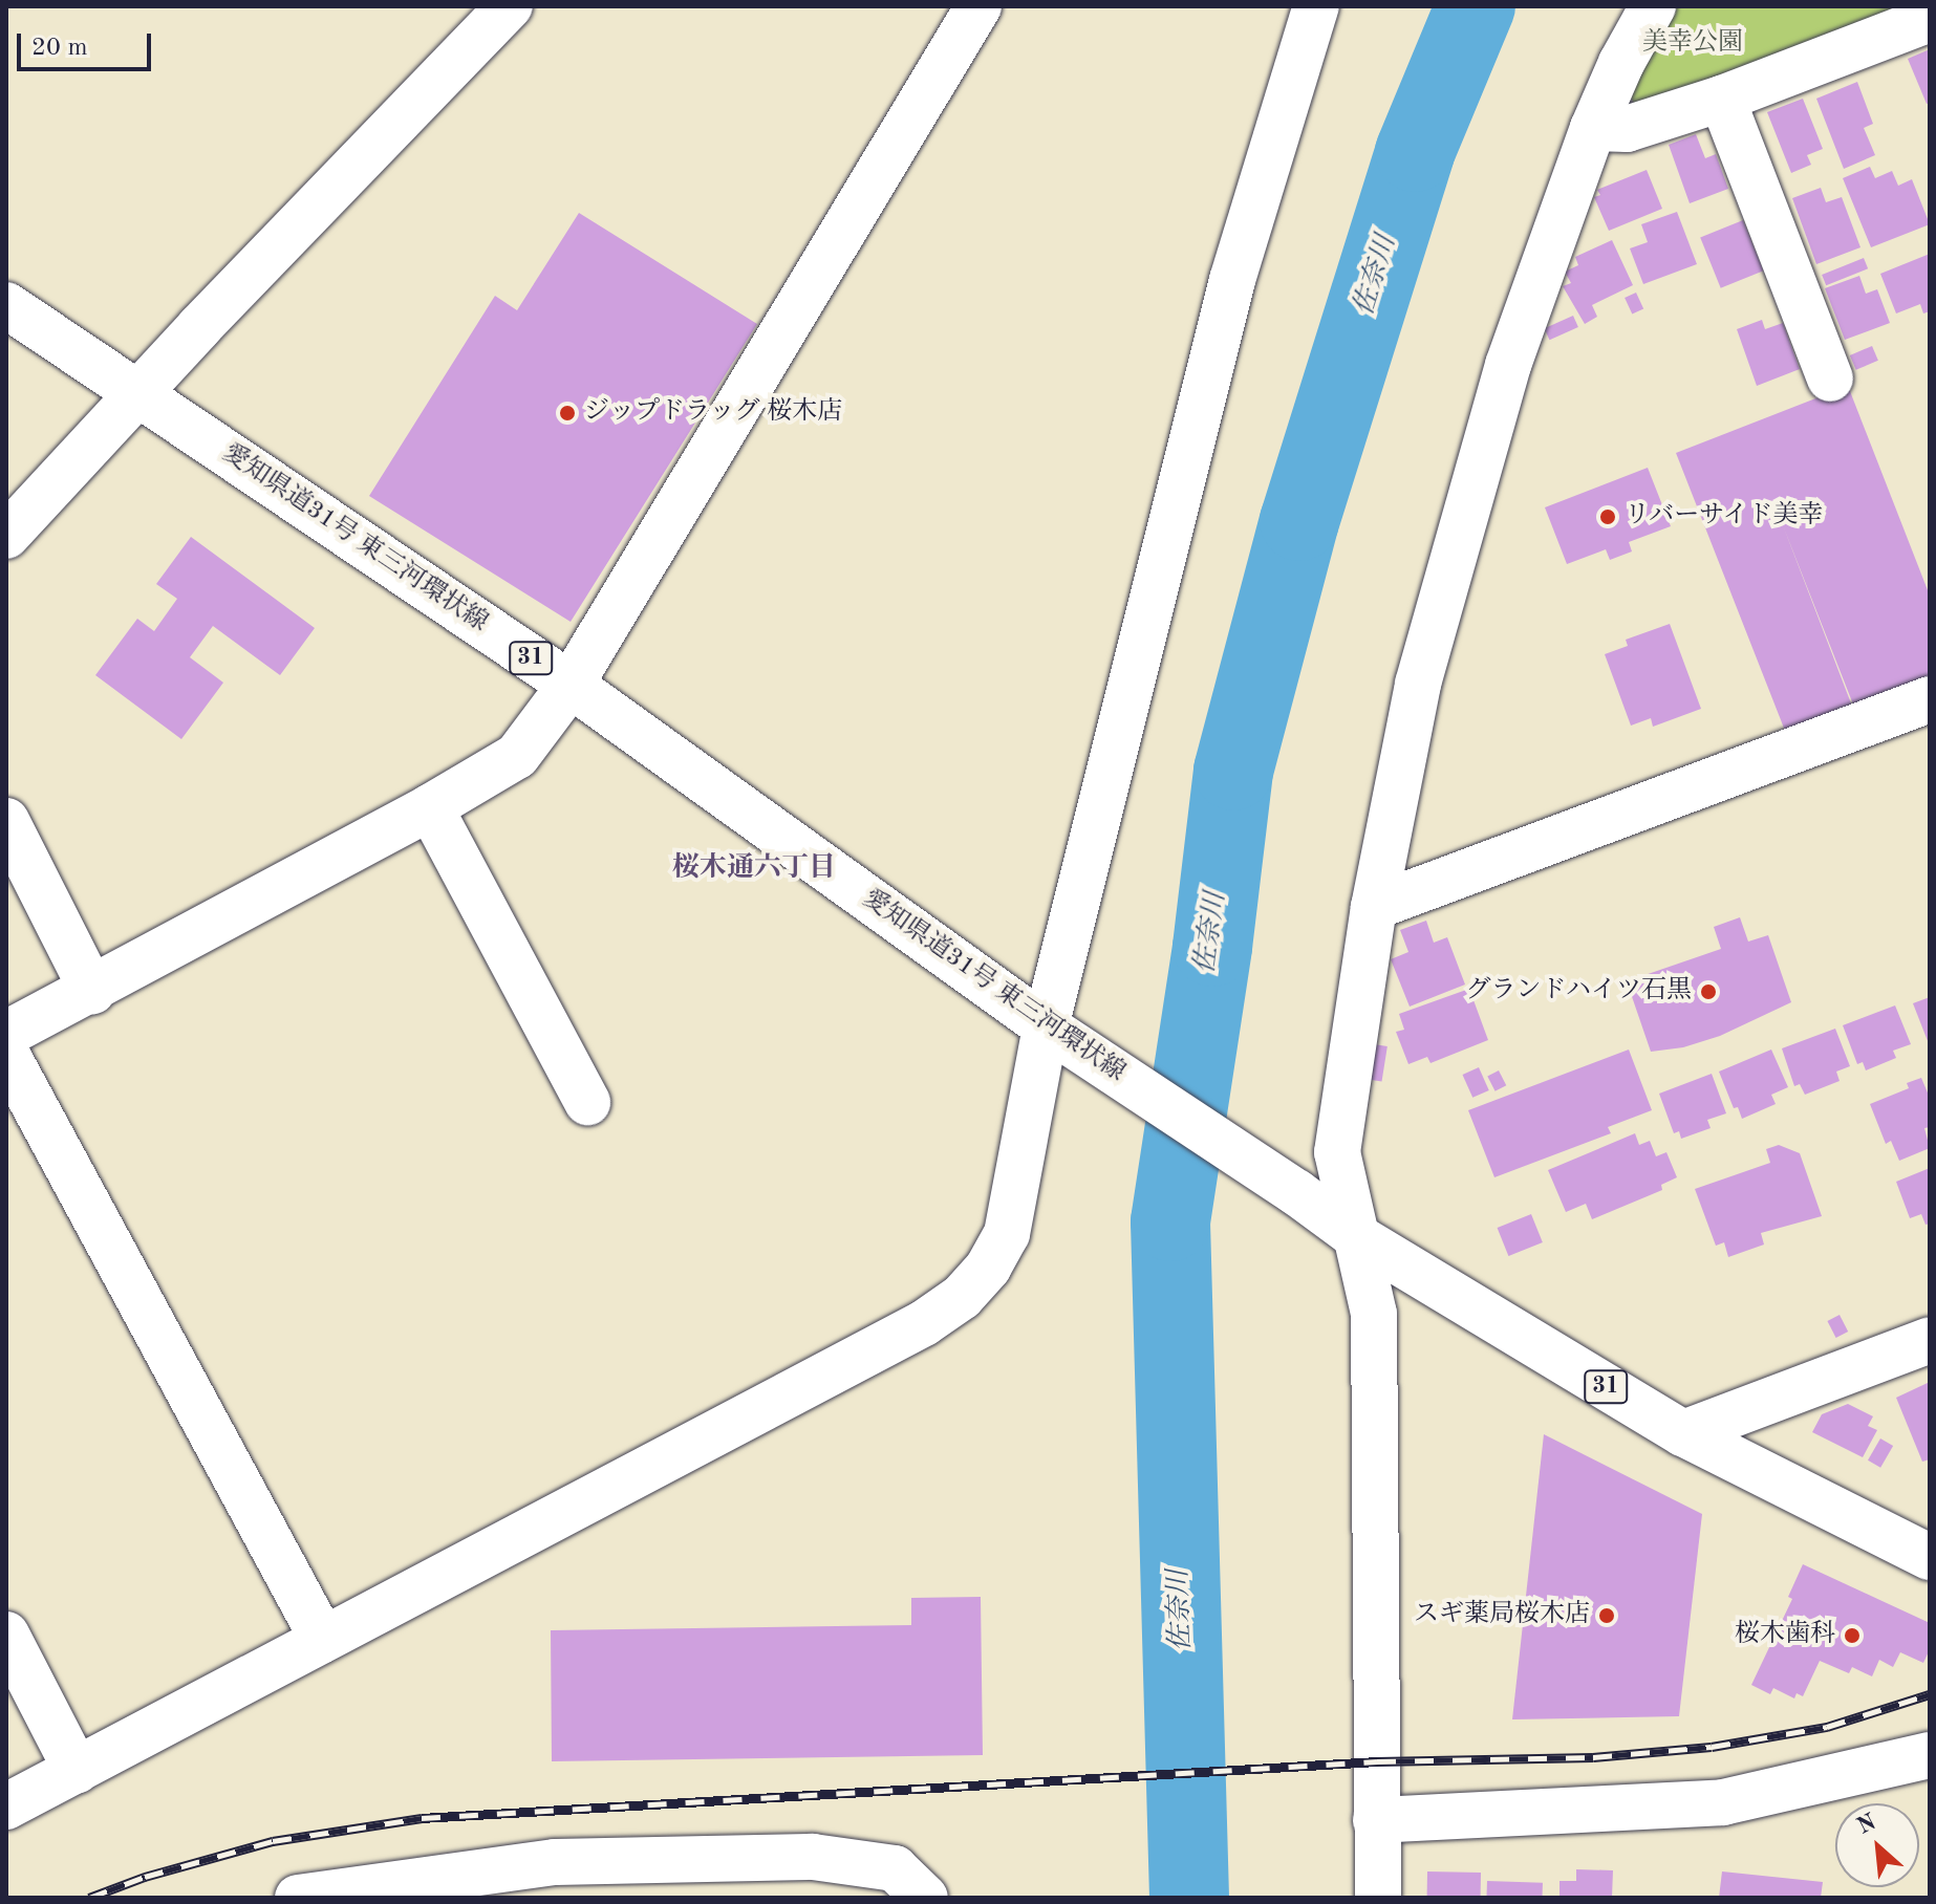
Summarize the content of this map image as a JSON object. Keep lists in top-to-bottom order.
{
  "streets": {
    "street": ["愛知県道31号 東三河環状線", "31"]
  },
  "districts": ["桜木通六丁目"],
  "water": ["佐奈川"],
  "parks": ["美幸公園"],
  "places": [
    "ジップドラッグ 桜木店",
    "リバーサイド美幸",
    "グランドハイツ石黒",
    "スギ薬局桜木店",
    "桜木歯科"
  ],
  "scale_bar": "20 m",
  "north": "top left"
}
